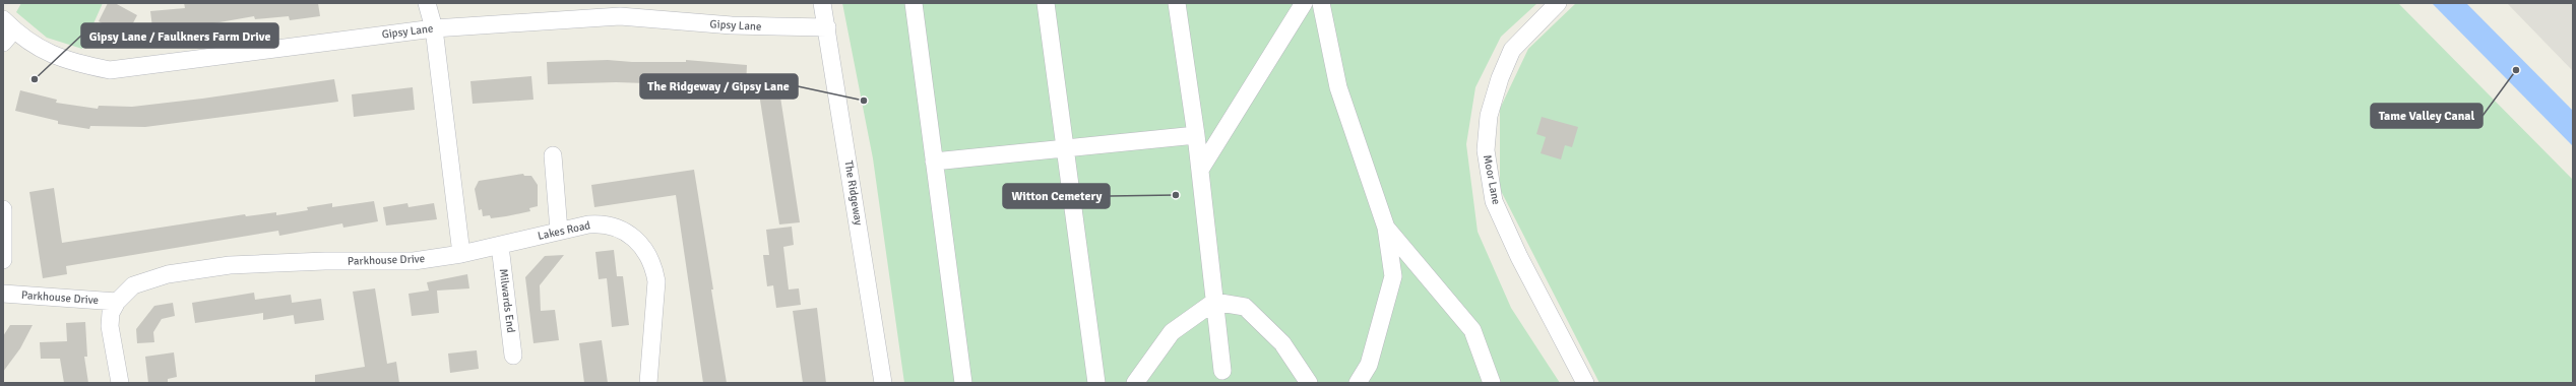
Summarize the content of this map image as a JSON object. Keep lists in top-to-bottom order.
{
  "streets": {
    "street": [
      "Gipsy Lane",
      "Moor Lane",
      "The Ridgeway",
      "Lakes Road",
      "Parkhouse Drive",
      "Milwards End"
    ]
  },
  "crossings": [
    ["Gipsy Lane", "The Ridgeway"],
    ["Lakes Road", "Parkhouse Drive"],
    ["Lakes Road", "Milwards End"]
  ],
  "places": [
    "Tame Valley Canal",
    "Gipsy Lane / Faulkners Farm Drive",
    "The Ridgeway / Gipsy Lane",
    "Witton Cemetery"
  ]
}
